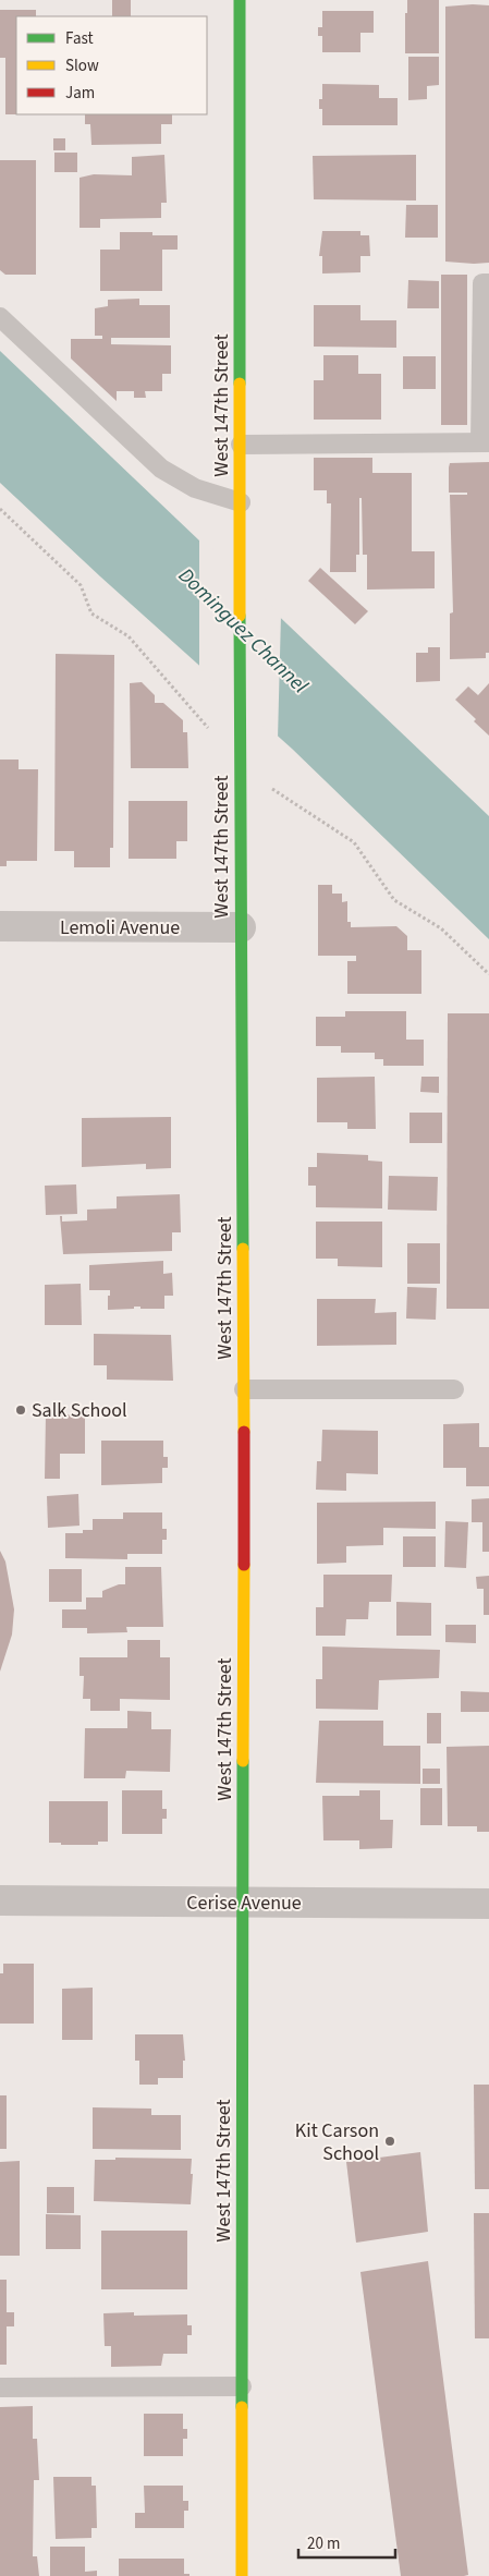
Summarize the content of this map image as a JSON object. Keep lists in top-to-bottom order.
{
  "streets": {
    "street": ["West 147th Street", "Lemoli Avenue", "Cerise Avenue"]
  },
  "crossings": [
    ["West 147th Street", "Lemoli Avenue"],
    ["West 147th Street", "Cerise Avenue"]
  ],
  "water": ["Dominguez Channel"],
  "places": ["Salk School", "Kit Carson School"],
  "legend": ["Fast", "Slow", "Jam"],
  "scale_bar": "20 m"
}
